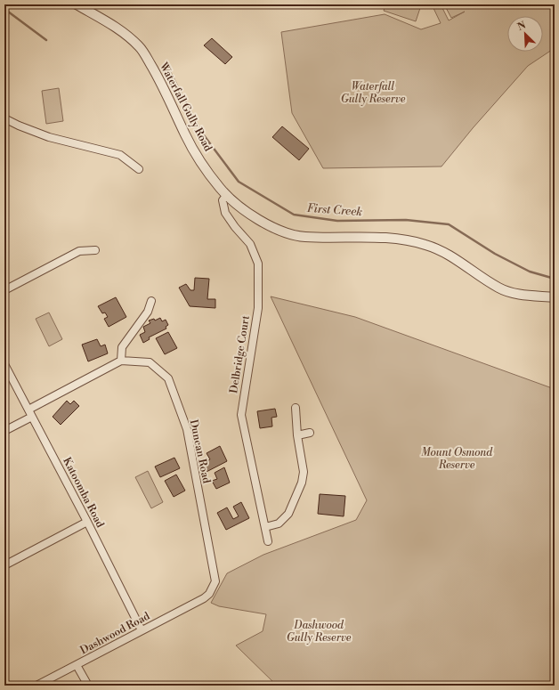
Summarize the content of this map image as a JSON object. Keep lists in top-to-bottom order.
{
  "streets": {
    "street": [
      "Waterfall Gully Road",
      "Delbridge Court",
      "Duncan Road",
      "Katoomba Road",
      "Dashwood Road"
    ]
  },
  "crossings": [
    ["Waterfall Gully Road", "Delbridge Court"],
    ["Duncan Road", "Dashwood Road"],
    ["Katoomba Road", "Dashwood Road"]
  ],
  "water": ["First Creek"],
  "parks": ["Waterfall Gully Reserve", "Mount Osmond Reserve", "Dashwood Gully Reserve"],
  "north": "top left"
}
